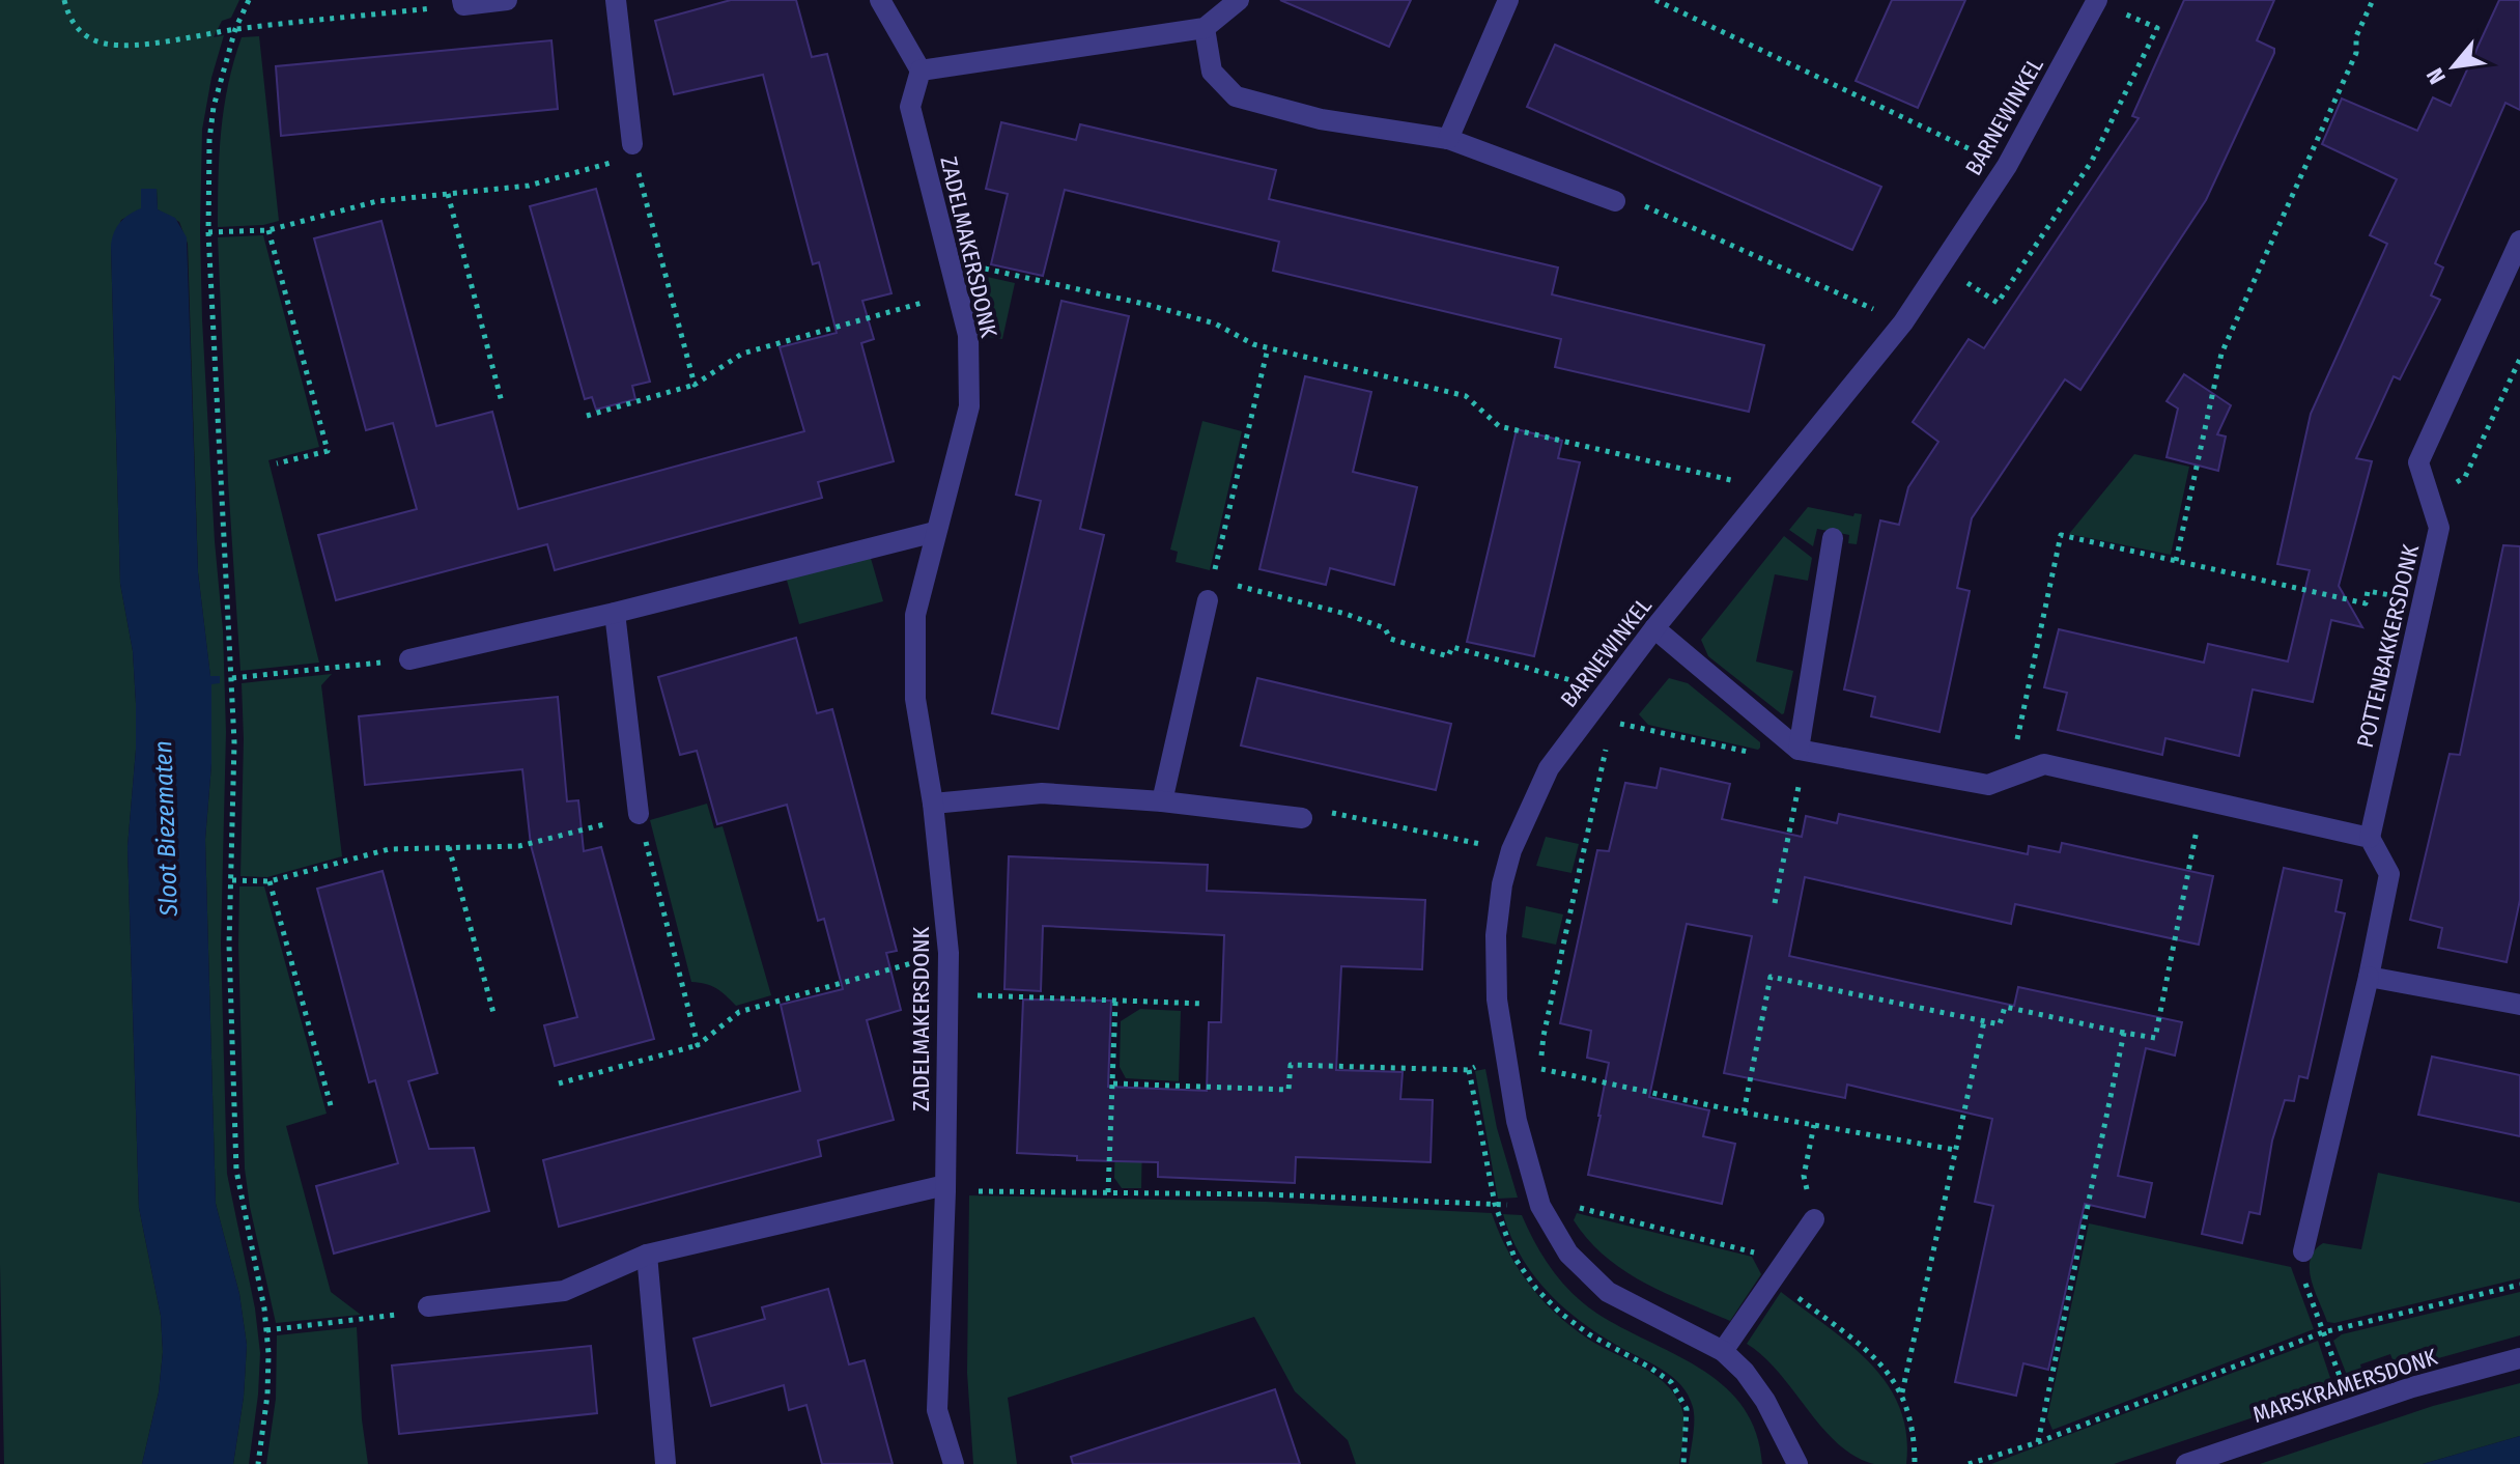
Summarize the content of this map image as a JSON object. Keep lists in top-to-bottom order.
{
  "streets": {
    "street": [
      "BARNEWINKEL",
      "ZADELMAKERSDONK",
      "POTTENBAKKERSDONK",
      "MARSKRAMERSDONK"
    ]
  },
  "water": ["Sloot Biezematen"],
  "north": "bottom left"
}
